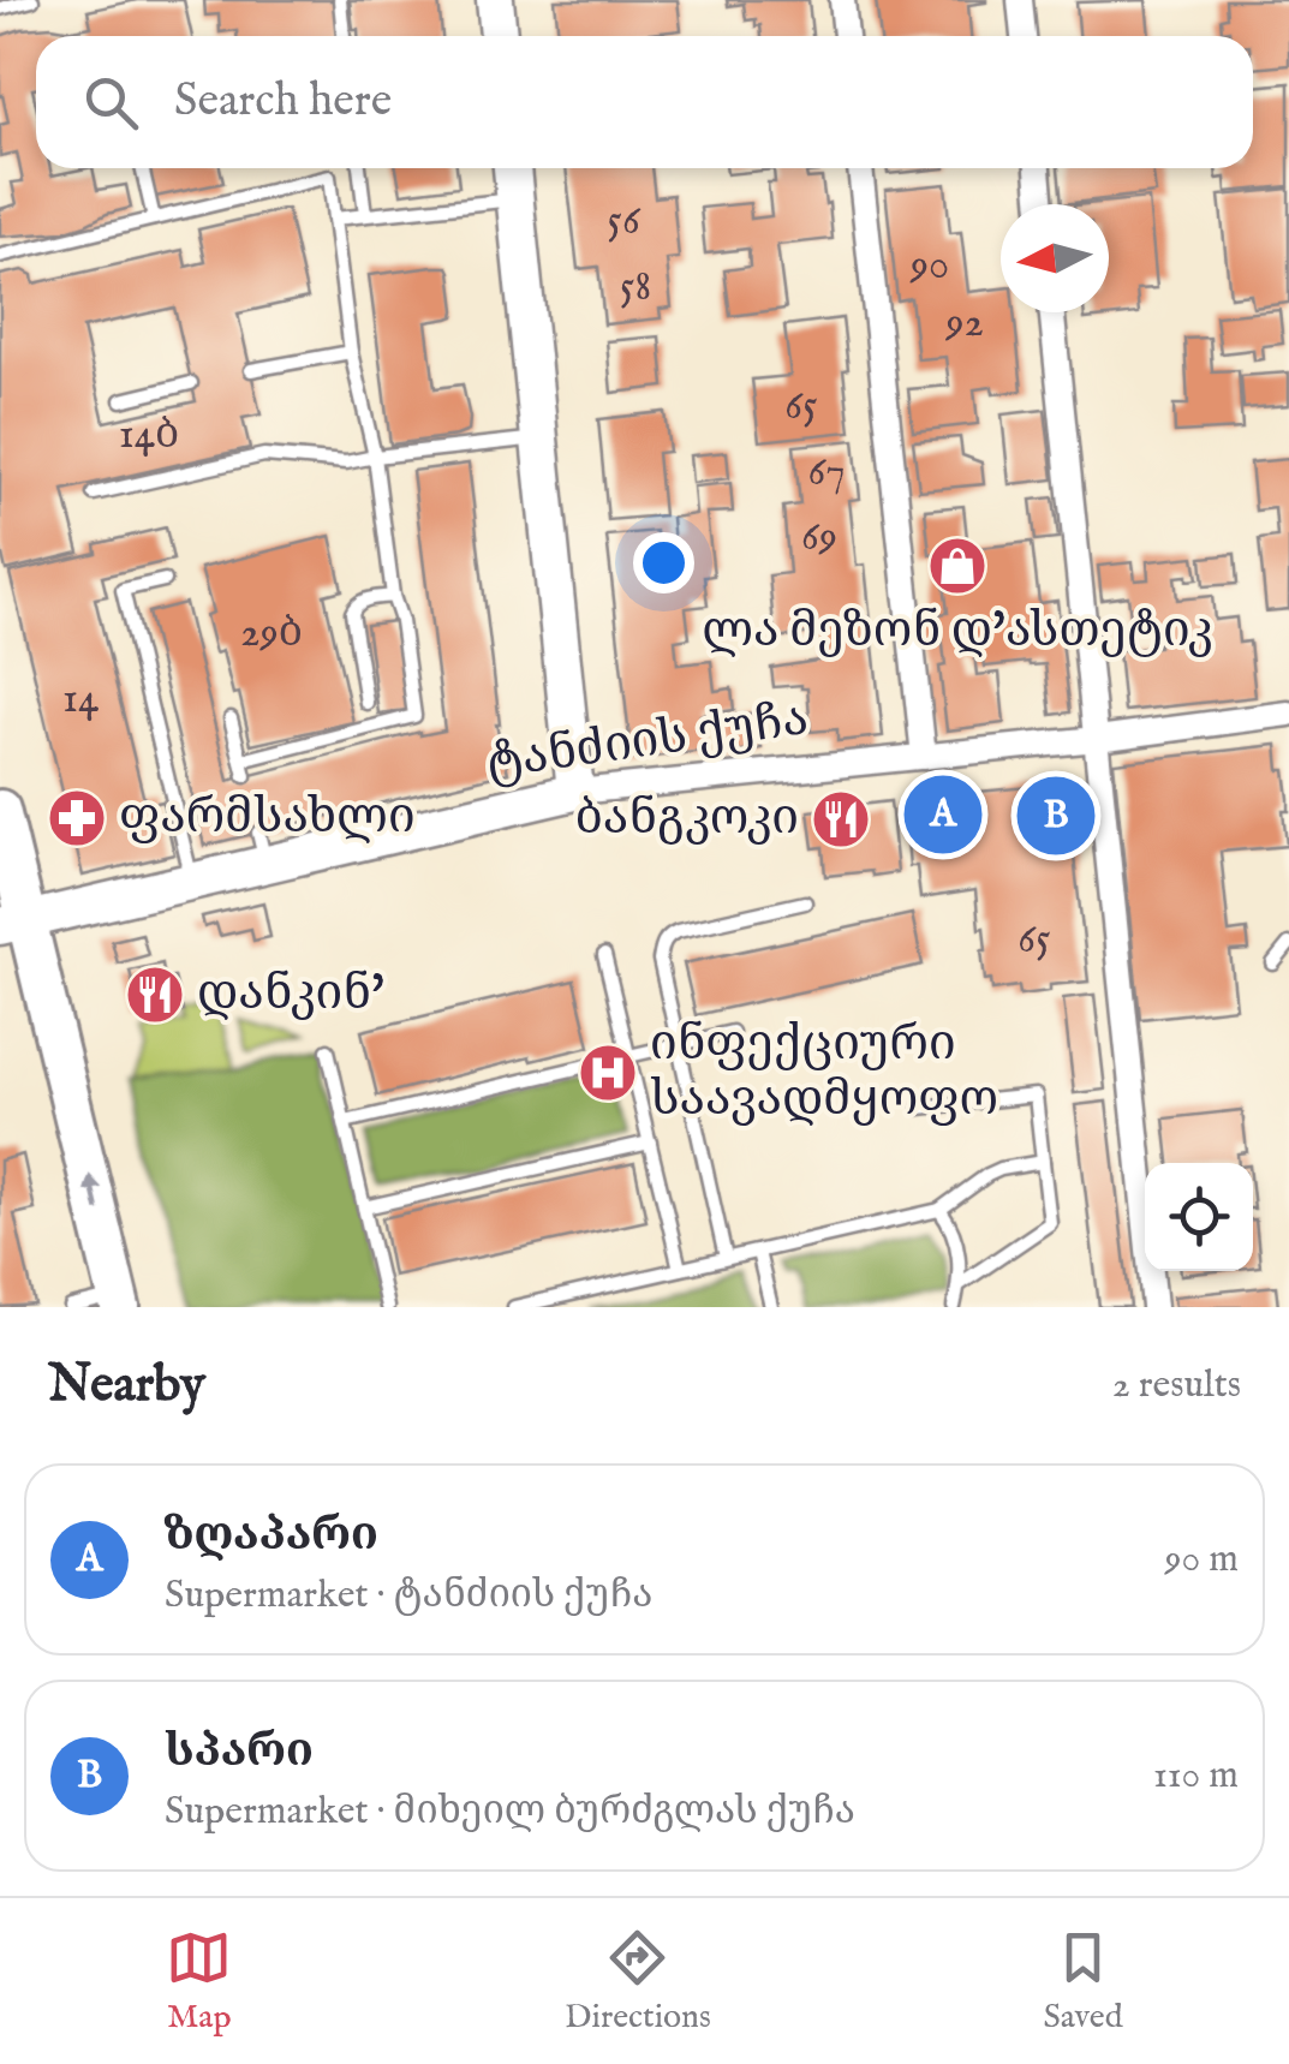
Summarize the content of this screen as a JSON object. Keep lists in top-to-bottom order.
{
  "streets": {
    "main road": ["ტანძიის ქუჩა"]
  },
  "places": {
    "shop": ["ლა მეზონ დ'ასთეტიკ"],
    "pharmacy": ["ფარმსახლი"],
    "restaurant": ["ბანგკოკი", "დანკინ'"],
    "hospital": ["ინფექციური საავადმყოფო"]
  },
  "house_numbers": [
    "56",
    "90",
    "58",
    "92",
    "65",
    "14ბ",
    "67",
    "69",
    "29ბ",
    "14",
    "65"
  ],
  "north": "left",
  "page": {
    "search": "Search here",
    "pins": ["A", "B"],
    "heading": ["Nearby", "2 results"],
    "list": [
      {
        "mark": "A",
        "name": "ზღაპარი",
        "note": "Supermarket · ტანძიის ქუჩა",
        "value": "90 m"
      },
      {
        "mark": "B",
        "name": "სპარი",
        "note": "Supermarket · მიხეილ ბურძგლას ქუჩა",
        "value": "110 m"
      }
    ],
    "nav": ["Map", "Directions", "Saved"]
  }
}
